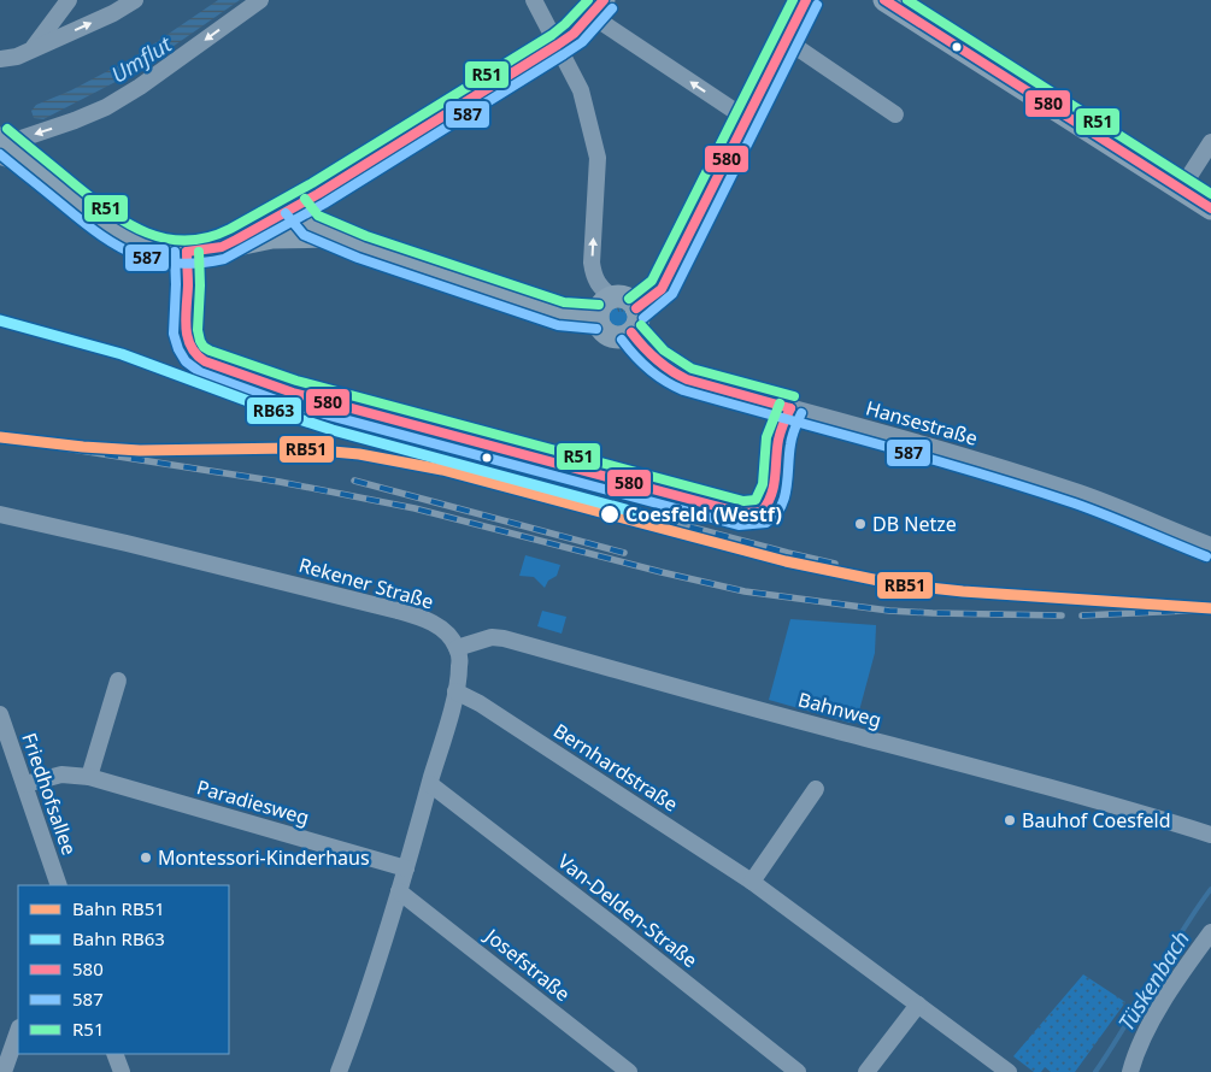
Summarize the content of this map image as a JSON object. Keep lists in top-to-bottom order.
{
  "streets": {
    "street": [
      "Hansestraße",
      "Rekener Straße",
      "Bahnweg",
      "Bernhardstraße",
      "Friedhofsallee",
      "Paradiesweg",
      "Van-Delden-Straße",
      "Josefstraße"
    ]
  },
  "crossings": [
    ["Rekener Straße", "Bahnweg"],
    ["Friedhofsallee", "Paradiesweg"]
  ],
  "water": ["Umflut", "Tüskenbach"],
  "places": [
    "Coesfeld (Westf)",
    "DB Netze",
    "Bauhof Coesfeld",
    "Montessori-Kinderhaus"
  ],
  "lines": [
    "transit line 580",
    "transit line R51",
    "transit line 587",
    "rail line RB63",
    "rail line RB51"
  ],
  "legend": [
    "Bahn RB51",
    "Bahn RB63",
    "580",
    "587",
    "R51"
  ]
}
